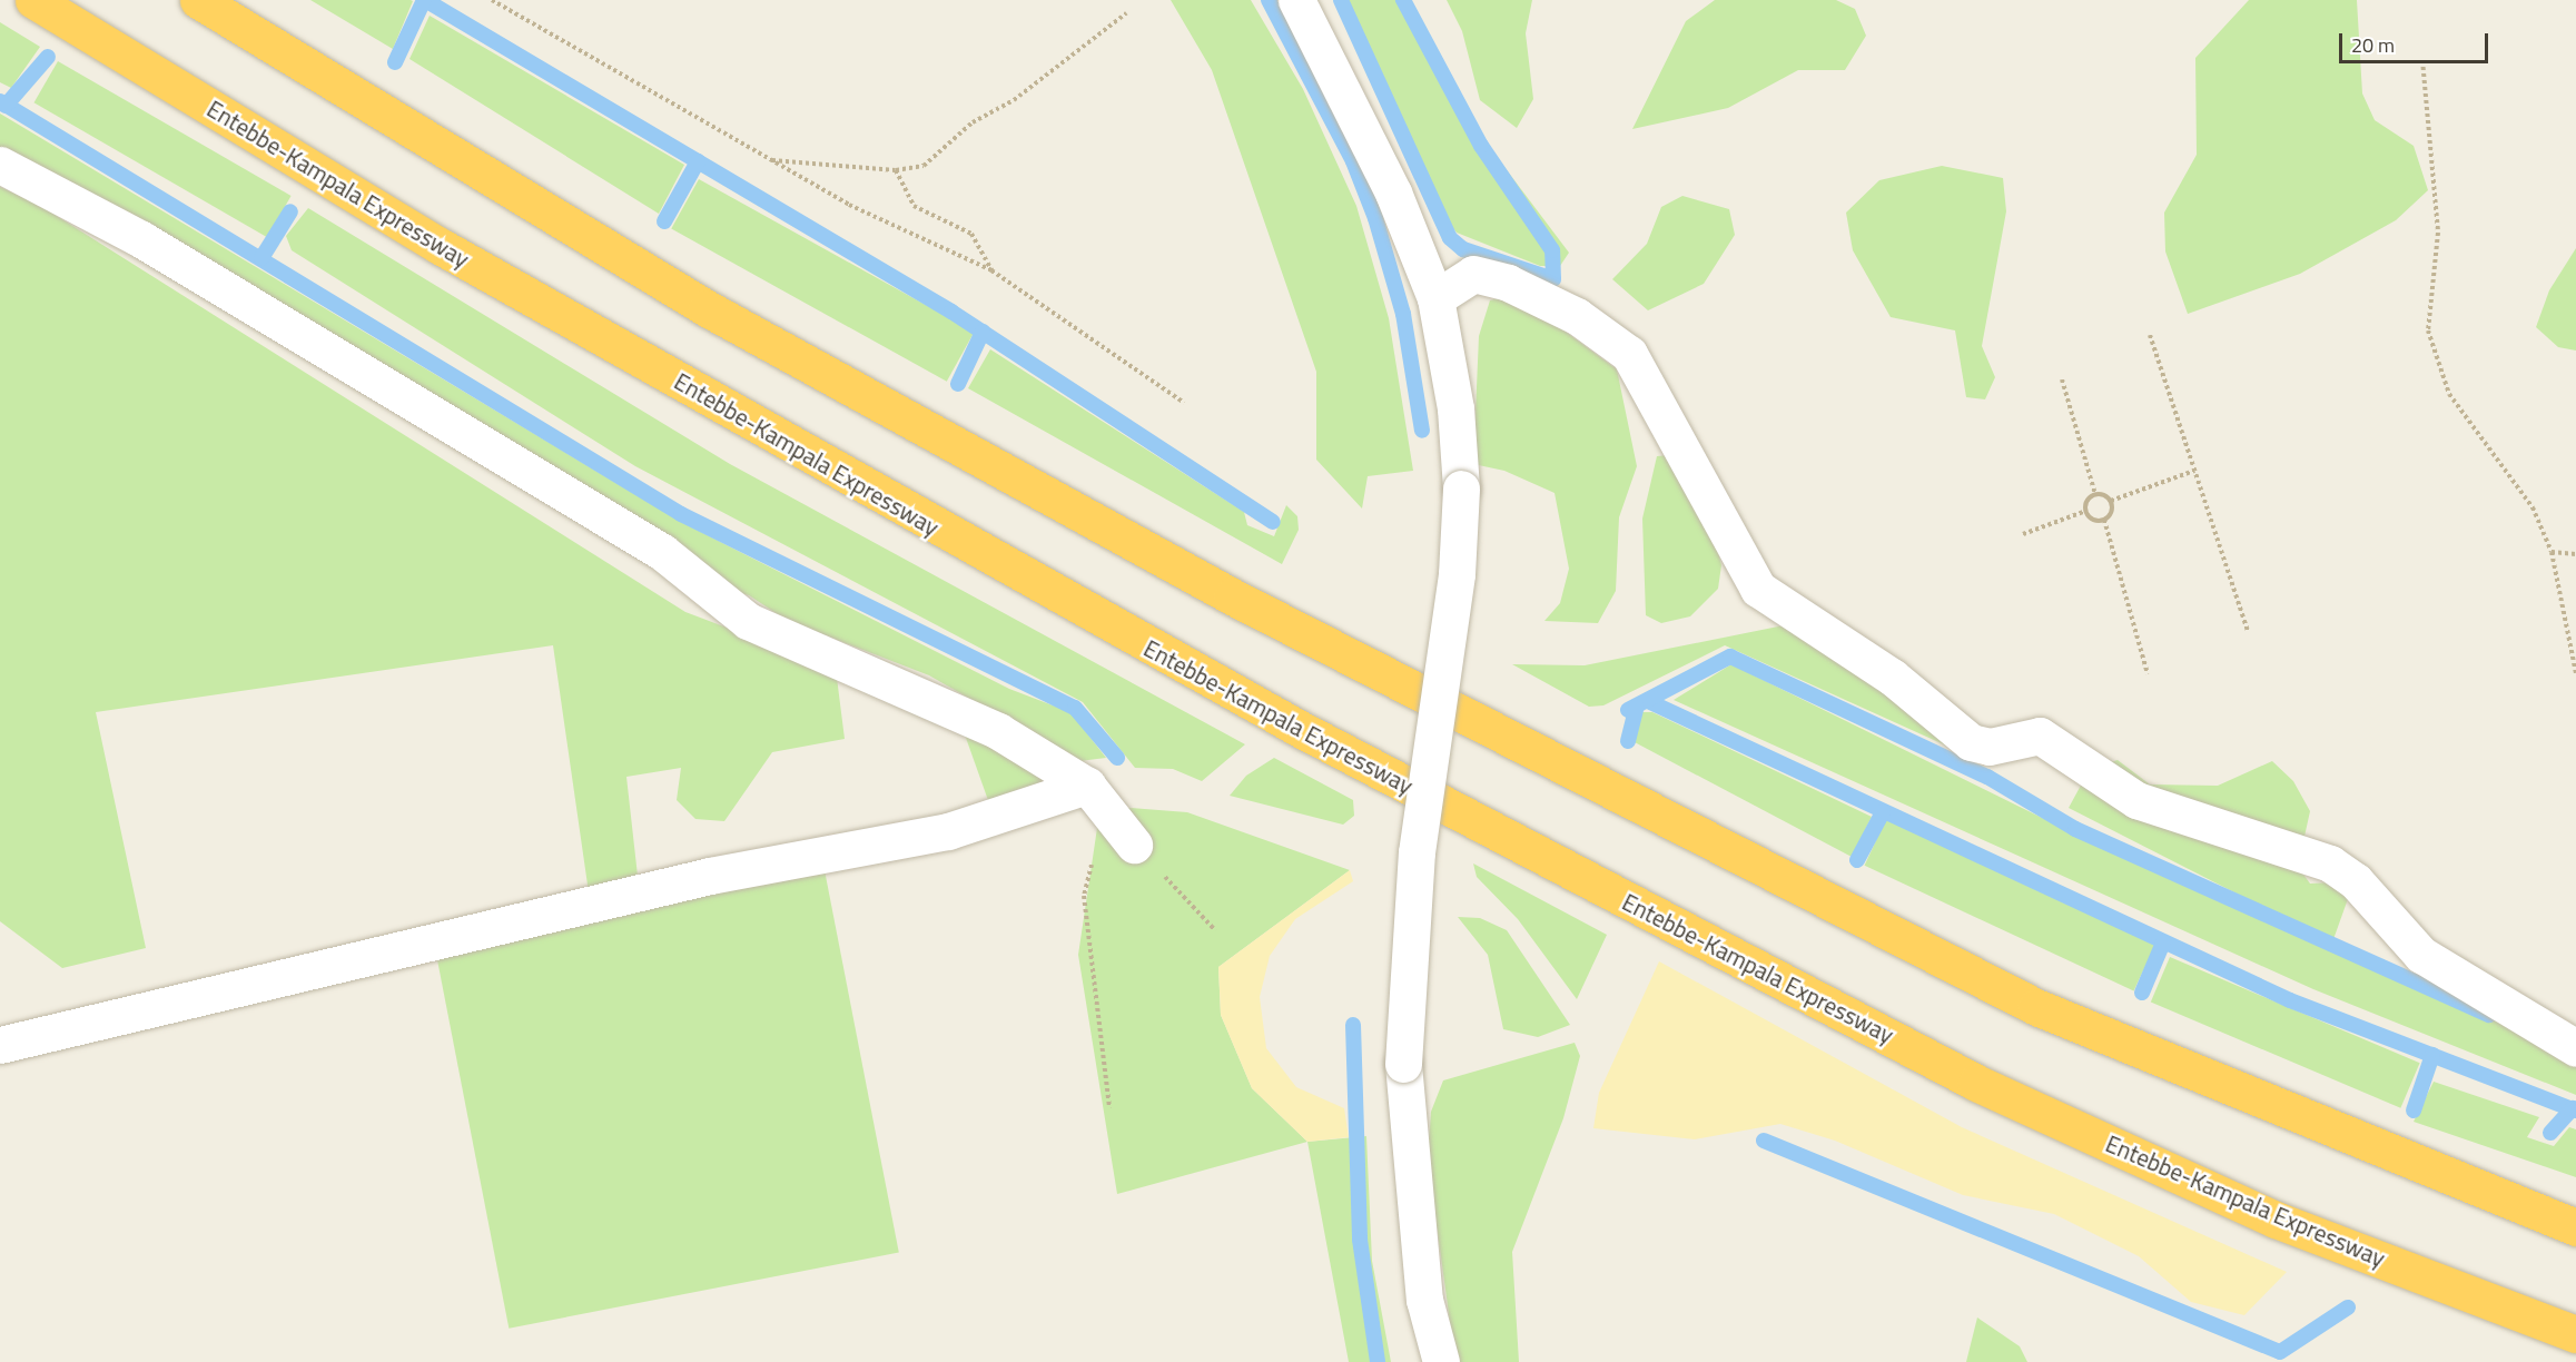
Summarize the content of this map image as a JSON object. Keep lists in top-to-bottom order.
{
  "streets": {
    "highway": ["Entebbe-Kampala Expressway"]
  },
  "scale_bar": "20 m"
}
